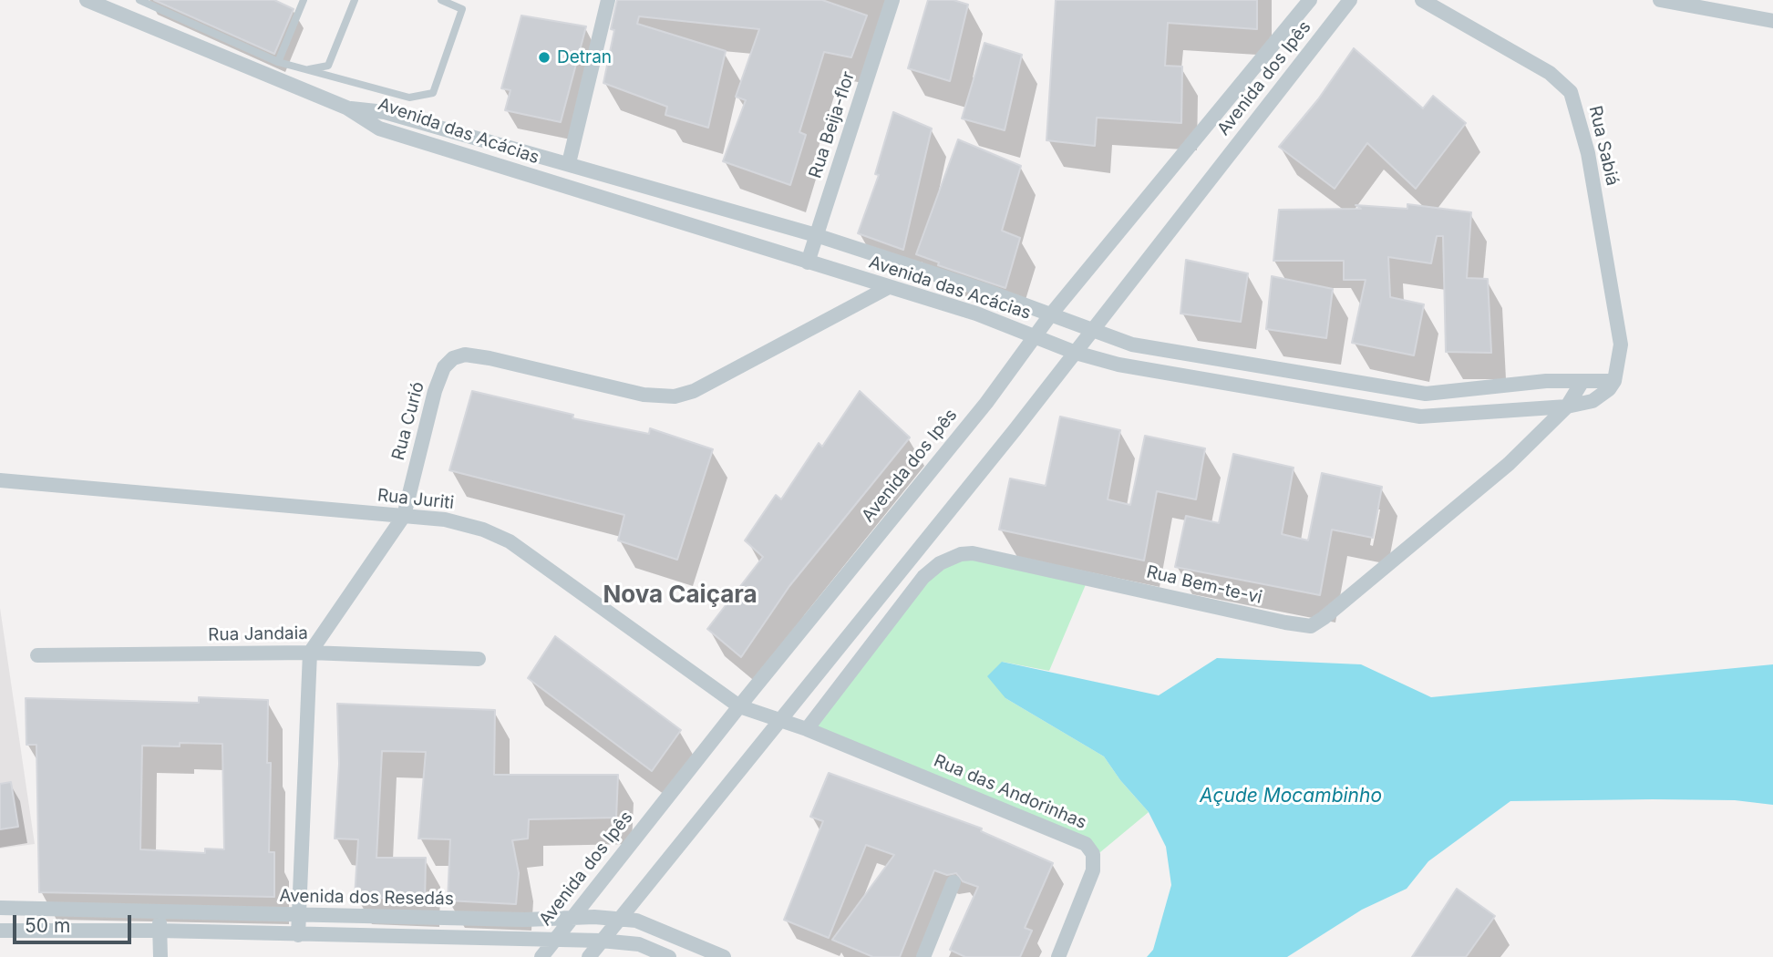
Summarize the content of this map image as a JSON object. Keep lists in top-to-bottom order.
{
  "streets": {
    "street": [
      "Avenida dos Ipês",
      "Rua Beija-flor",
      "Avenida das Acácias",
      "Rua Sabiá",
      "Rua Curió",
      "Rua Juriti",
      "Rua Bem-te-vi",
      "Rua Jandaia",
      "Rua das Andorinhas",
      "Avenida dos Resedás"
    ]
  },
  "crossings": [
    ["Avenida dos Ipês", "Avenida das Acácias"],
    ["Avenida dos Ipês", "Rua Juriti"],
    ["Avenida dos Ipês", "Avenida dos Resedás"],
    ["Rua Beija-flor", "Avenida das Acácias"],
    ["Avenida das Acácias", "Rua Sabiá"],
    ["Avenida das Acácias", "Rua Curió"],
    ["Avenida das Acácias", "Rua Bem-te-vi"],
    ["Rua Curió", "Rua Juriti"],
    ["Rua Curió", "Rua Jandaia"],
    ["Rua Juriti", "Rua Bem-te-vi"],
    ["Rua Juriti", "Rua das Andorinhas"],
    ["Rua Bem-te-vi", "Rua das Andorinhas"]
  ],
  "districts": ["Nova Caiçara"],
  "water": ["Açude Mocambinho"],
  "places": ["Detran"],
  "scale_bar": "50 m"
}
